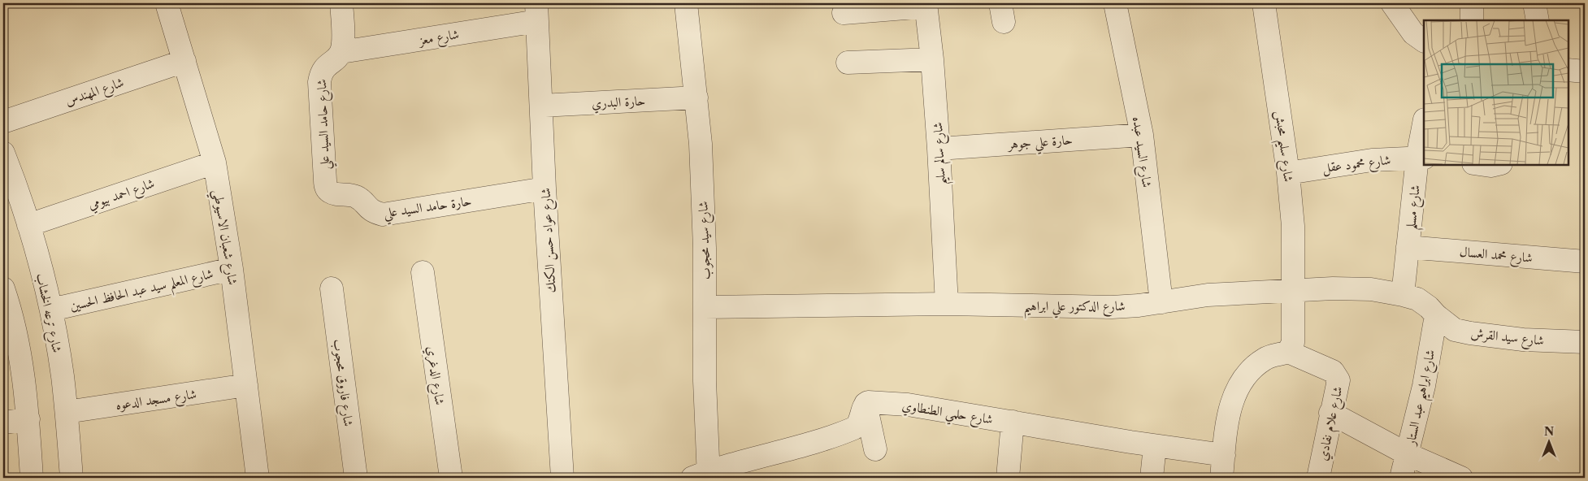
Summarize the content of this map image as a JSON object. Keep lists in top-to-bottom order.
{
  "streets": {
    "street": [
      "شارع معز",
      "شارع المهندس",
      "حارة البدري",
      "شارع حامد السيد علي",
      "حارة علي جوهر",
      "شارع سليم محبش",
      "شارع السيد عبده",
      "شارع سالم سليم",
      "شارع محمود عقل",
      "شارع احمد بيومي",
      "حارة حامد السيد علي",
      "شارع مسلم",
      "شارع شعبان الاسيوطي",
      "شارع عواد حسن الكنك",
      "شارع سيد محجوب",
      "شارع محمد العسال",
      "شارع المعلم سيد عبد الحافظ الحسين",
      "شارع الدكتور علي ابراهيم",
      "شارع ترعه الخشاب",
      "شارع سيد القرش",
      "شارع الدغري",
      "شارع فاروق محجوب",
      "شارع ابراهيم عبد الستار",
      "شارع مسجد الدعوه",
      "شارع حلمي الطنطاوي",
      "شارع علام نفادي"
    ]
  },
  "crossings": [
    ["شارع معز", "شارع حامد السيد علي"],
    ["شارع معز", "شارع عواد حسن الكنك"],
    ["شارع المهندس", "شارع شعبان الاسيوطي"],
    ["حارة البدري", "شارع عواد حسن الكنك"],
    ["حارة البدري", "شارع سيد محجوب"],
    ["شارع حامد السيد علي", "حارة حامد السيد علي"],
    ["حارة علي جوهر", "شارع السيد عبده"],
    ["حارة علي جوهر", "شارع سالم سليم"],
    ["شارع سليم محبش", "شارع محمود عقل"],
    ["شارع سليم محبش", "شارع الدكتور علي ابراهيم"],
    ["شارع سليم محبش", "شارع علام نفادي"],
    ["شارع السيد عبده", "شارع الدكتور علي ابراهيم"],
    ["شارع سالم سليم", "شارع الدكتور علي ابراهيم"],
    ["شارع محمود عقل", "شارع مسلم"],
    ["شارع احمد بيومي", "شارع شعبان الاسيوطي"],
    ["شارع احمد بيومي", "شارع ترعه الخشاب"],
    ["حارة حامد السيد علي", "شارع عواد حسن الكنك"],
    ["شارع مسلم", "شارع محمد العسال"],
    ["شارع مسلم", "شارع الدكتور علي ابراهيم"],
    ["شارع شعبان الاسيوطي", "شارع المعلم سيد عبد الحافظ الحسين"],
    ["شارع شعبان الاسيوطي", "شارع مسجد الدعوه"],
    ["شارع سيد محجوب", "شارع الدكتور علي ابراهيم"],
    ["شارع المعلم سيد عبد الحافظ الحسين", "شارع ترعه الخشاب"],
    ["شارع الدكتور علي ابراهيم", "شارع سيد القرش"],
    ["شارع الدكتور علي ابراهيم", "شارع ابراهيم عبد الستار"],
    ["شارع ترعه الخشاب", "شارع مسجد الدعوه"],
    ["شارع سيد القرش", "شارع ابراهيم عبد الستار"]
  ],
  "north": "top"
}
